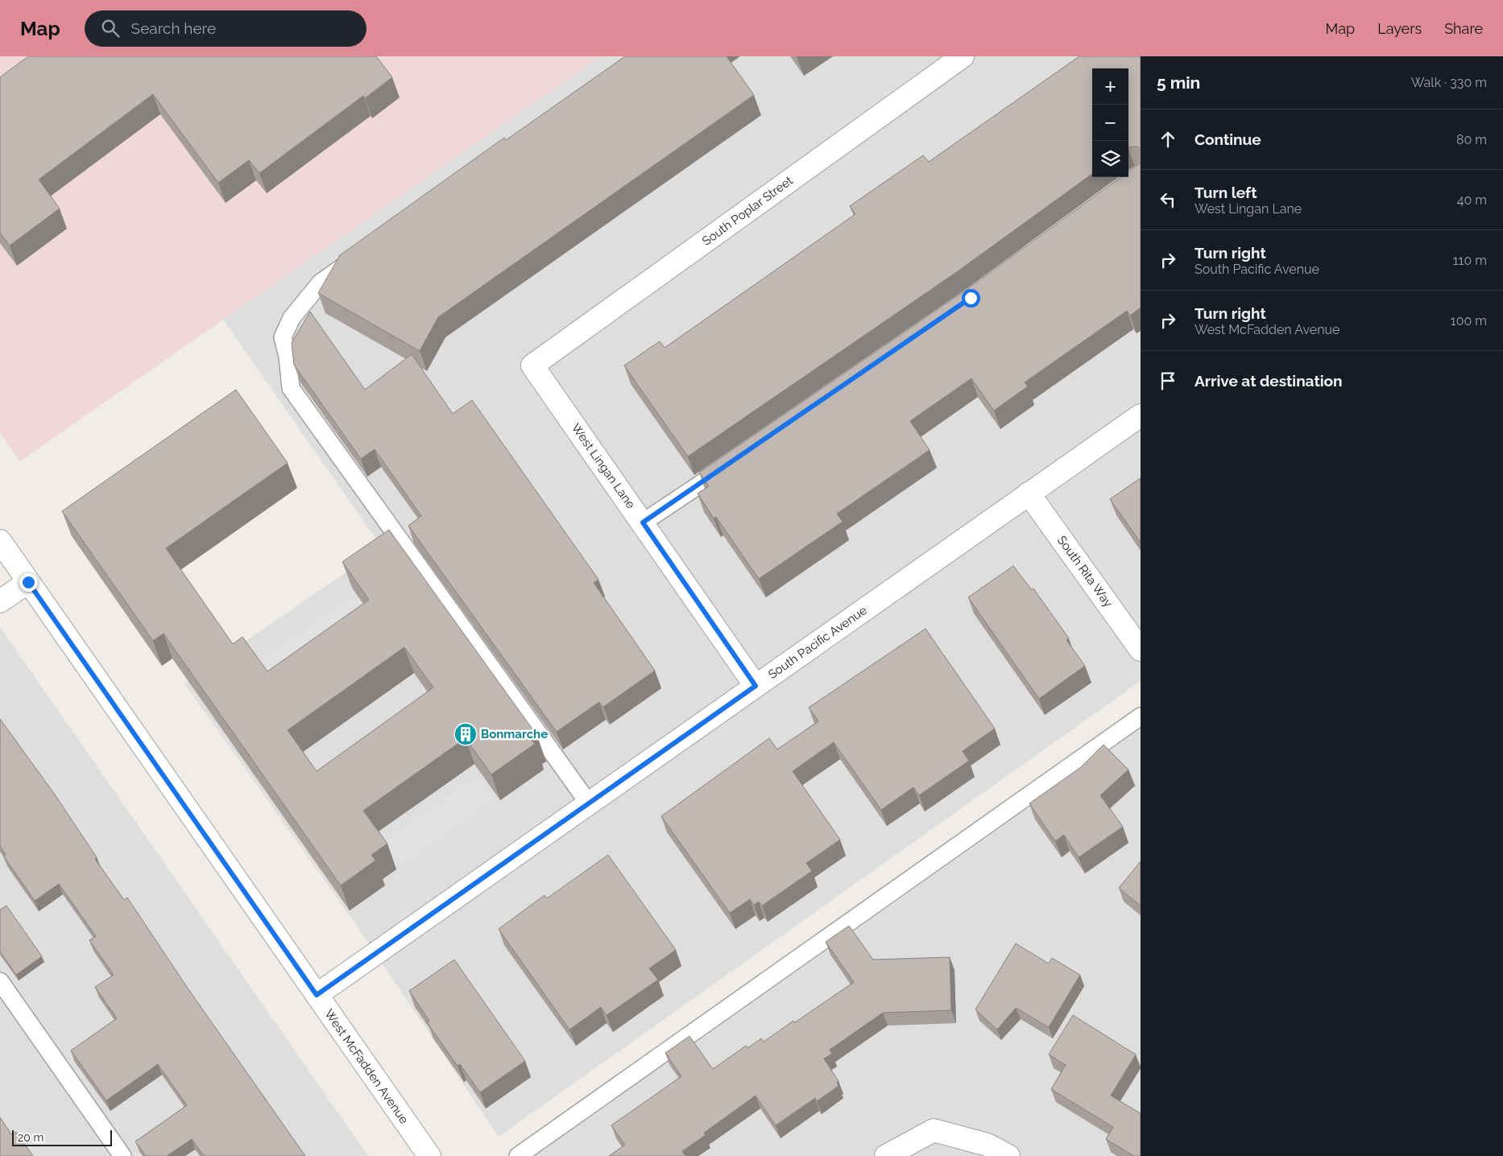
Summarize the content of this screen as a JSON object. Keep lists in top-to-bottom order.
{
  "streets": {
    "street": [
      "South Poplar Street",
      "West Lingan Lane",
      "South Rita Way",
      "South Pacific Avenue",
      "West McFadden Avenue"
    ]
  },
  "crossings": [
    ["South Poplar Street", "West Lingan Lane"],
    ["West Lingan Lane", "South Pacific Avenue"],
    ["South Rita Way", "South Pacific Avenue"],
    ["South Pacific Avenue", "West McFadden Avenue"]
  ],
  "places": {
    "building": ["Bonmarche"]
  },
  "scale_bar": "20 m",
  "page": {
    "header": "Map",
    "search": "Search here",
    "nav": ["Map", "Layers", "Share"],
    "heading": ["5 min", "Walk · 330 m"],
    "map_buttons": ["+", "−"],
    "list": [
      ["Continue", "80 m"],
      ["Turn left", "West Lingan Lane", "40 m"],
      ["Turn right", "South Pacific Avenue", "110 m"],
      ["Turn right", "West McFadden Avenue", "100 m"],
      "Arrive at destination"
    ],
    "scale": "20 m"
  }
}
